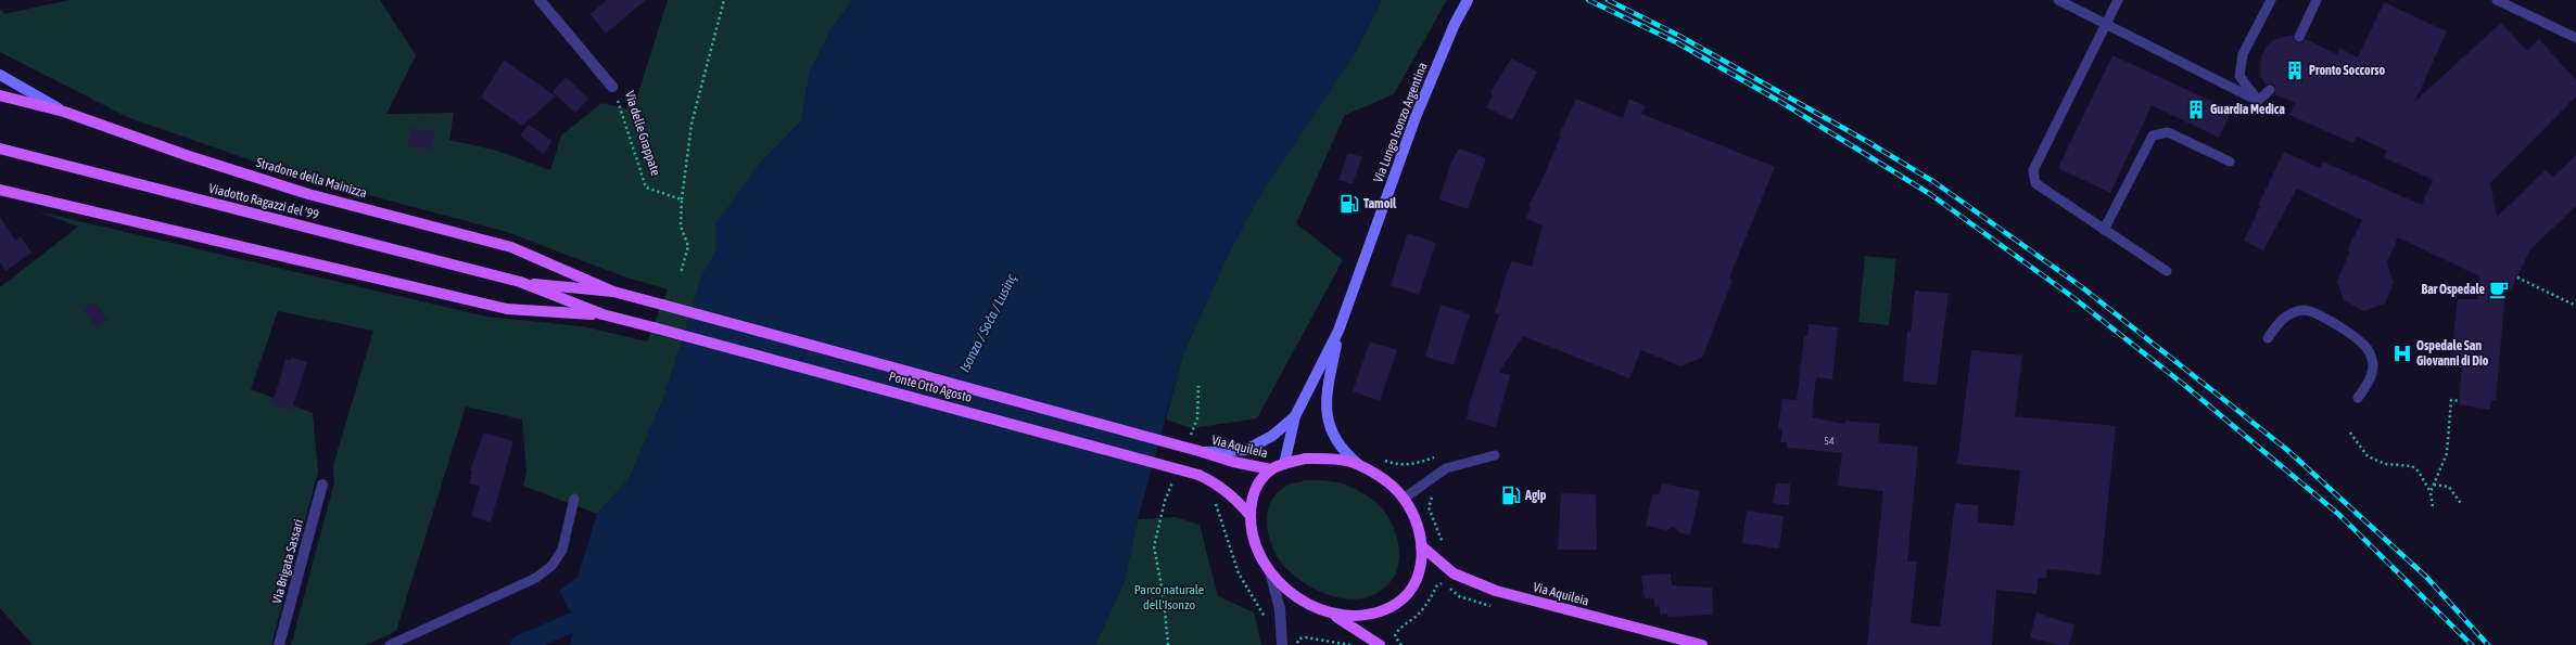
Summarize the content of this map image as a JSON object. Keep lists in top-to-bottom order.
{
  "streets": {
    "main road": [
      "Via Lungo Isonzo Argentina",
      "Stradone della Mainizza",
      "Viadotto Ragazzi del '99",
      "Ponte Otto Agosto",
      "Via Aquileia"
    ],
    "street": ["Via delle Grappate", "Via Brigata Sassari"]
  },
  "crossings": [
    ["Stradone della Mainizza", "Viadotto Ragazzi del '99"],
    ["Viadotto Ragazzi del '99", "Ponte Otto Agosto"],
    ["Ponte Otto Agosto", "Via Aquileia"]
  ],
  "water": ["Isonzo / Soča / Lusinç"],
  "parks": ["Parco naturale dell'Isonzo"],
  "places": {
    "building": ["Pronto Soccorso", "Guardia Medica"],
    "fuel station": ["Tamoil", "Agip"],
    "cafe": ["Bar Ospedale"],
    "hospital": ["Ospedale San Giovanni di Dio"]
  },
  "house_numbers": ["54"]
}
